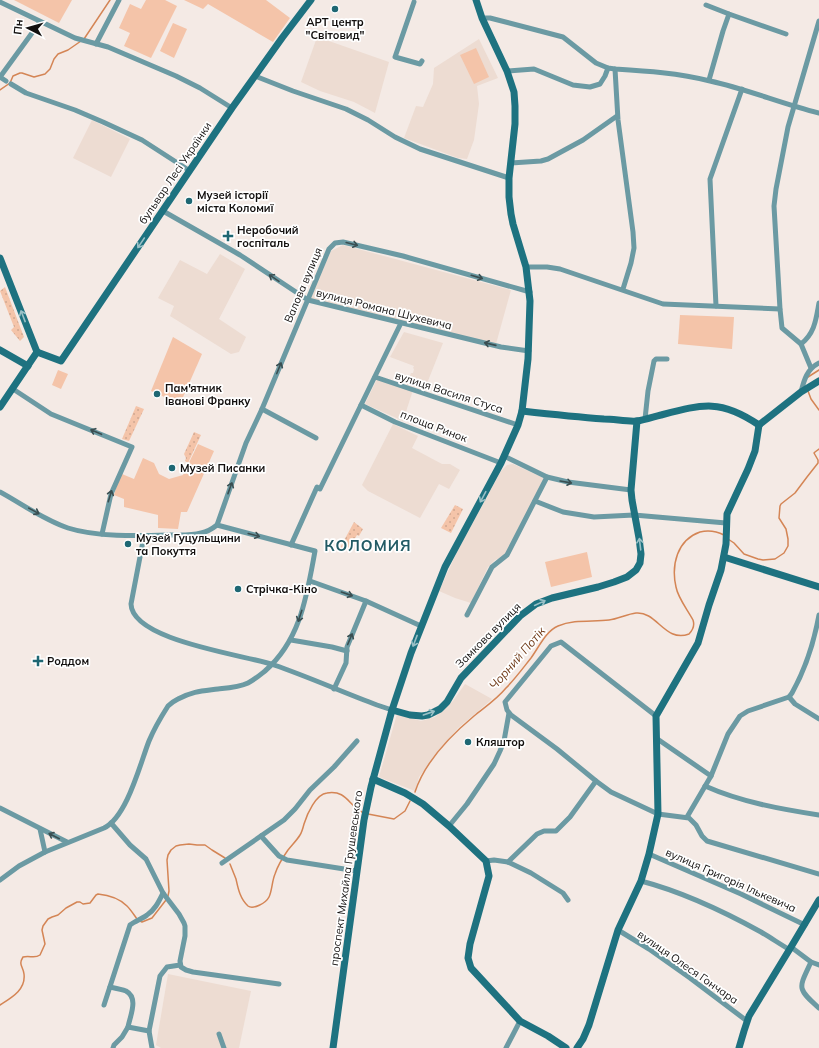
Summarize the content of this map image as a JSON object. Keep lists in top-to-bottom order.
{
  "streets": {
    "street": [
      "бульвар Лесі Українки",
      "Валова вулиця",
      "вулиця Романа Шухевича",
      "вулиця Василя Стуса",
      "площа Ринок",
      "Замкова вулиця",
      "проспект Михайла Грушевського",
      "вулиця Григорія Ількевича",
      "вулиця Олеся Гончара"
    ]
  },
  "crossings": [
    ["бульвар Лесі Українки", "вулиця Романа Шухевича"],
    ["Валова вулиця", "вулиця Романа Шухевича"],
    ["Валова вулиця", "проспект Михайла Грушевського"],
    ["вулиця Романа Шухевича", "проспект Михайла Грушевського"],
    ["вулиця Василя Стуса", "проспект Михайла Грушевського"],
    ["площа Ринок", "Замкова вулиця"],
    ["площа Ринок", "проспект Михайла Грушевського"],
    ["Замкова вулиця", "проспект Михайла Грушевського"]
  ],
  "one_way": ["бульвар Лесі Українки", "вулиця Романа Шухевича", "Замкова вулиця"],
  "districts": ["КОЛОМИЯ"],
  "water": ["Чорний Потік"],
  "places": {
    "other": [
      "АРТ центр \"Світовид\"",
      "Музей історії міста Коломиї",
      "Пам'ятник Іванові Франку",
      "Музей Писанки",
      "Музей Гуцульщини та Покуття",
      "Стрічка-Кіно",
      "Кляштор"
    ],
    "health": ["Неробочий госпіталь", "Роддом"]
  },
  "north": "left"
}
